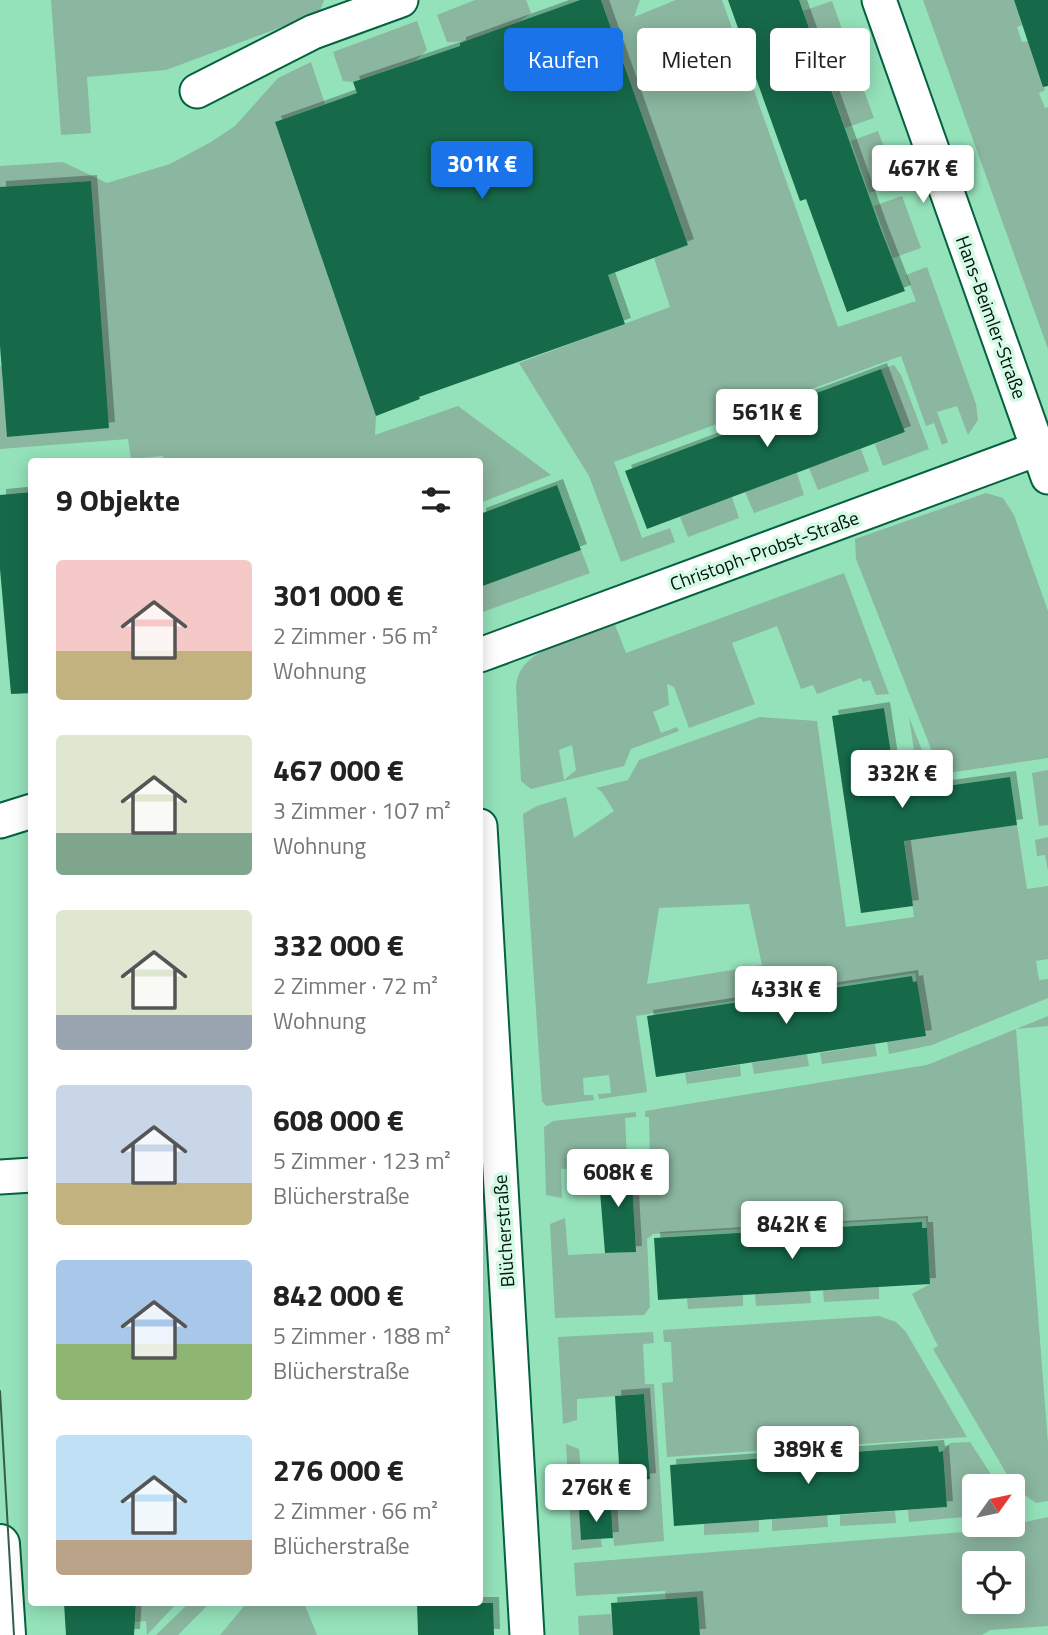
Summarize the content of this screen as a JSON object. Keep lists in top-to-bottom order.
{
  "streets": {
    "street": ["Hans-Beimler-Straße", "Christoph-Probst-Straße", "Blücherstraße"]
  },
  "crossings": [
    ["Hans-Beimler-Straße", "Christoph-Probst-Straße"]
  ],
  "north": "top right",
  "page": {
    "chip": ["Kaufen", "Mieten", "Filter"],
    "price": [
      "301K €",
      "467K €",
      "561K €",
      "332K €",
      "433K €",
      "608K €",
      "842K €",
      "389K €",
      "276K €"
    ],
    "heading": "9 Objekte",
    "list": [
      {
        "name": "301 000 €",
        "note": "2 Zimmer · 56 m² · Wohnung"
      },
      {
        "name": "467 000 €",
        "note": "3 Zimmer · 107 m² · Wohnung"
      },
      {
        "name": "332 000 €",
        "note": "2 Zimmer · 72 m² · Wohnung"
      },
      {
        "name": "608 000 €",
        "note": "5 Zimmer · 123 m² · Blücherstraße"
      },
      {
        "name": "842 000 €",
        "note": "5 Zimmer · 188 m² · Blücherstraße"
      },
      {
        "name": "276 000 €",
        "note": "2 Zimmer · 66 m² · Blücherstraße"
      }
    ]
  }
}
